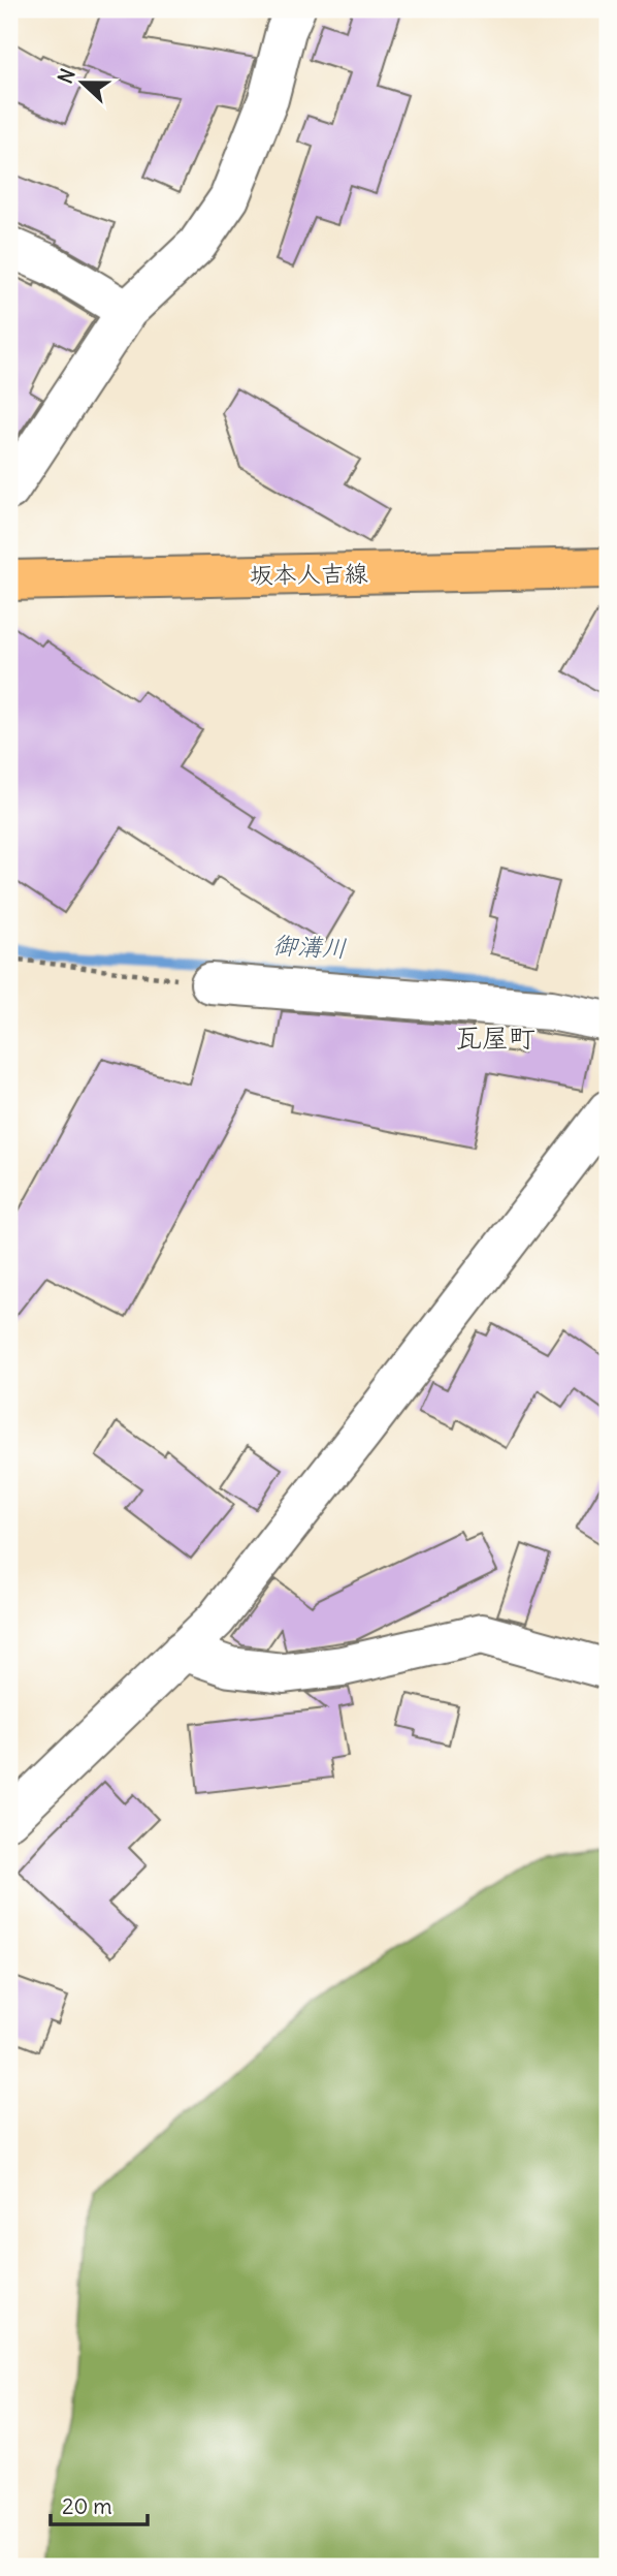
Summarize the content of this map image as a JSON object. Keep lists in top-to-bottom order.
{
  "streets": {
    "main road": ["坂本人吉線"]
  },
  "districts": ["瓦屋町"],
  "water": ["御溝川"],
  "scale_bar": "20 m",
  "north": "left"
}
